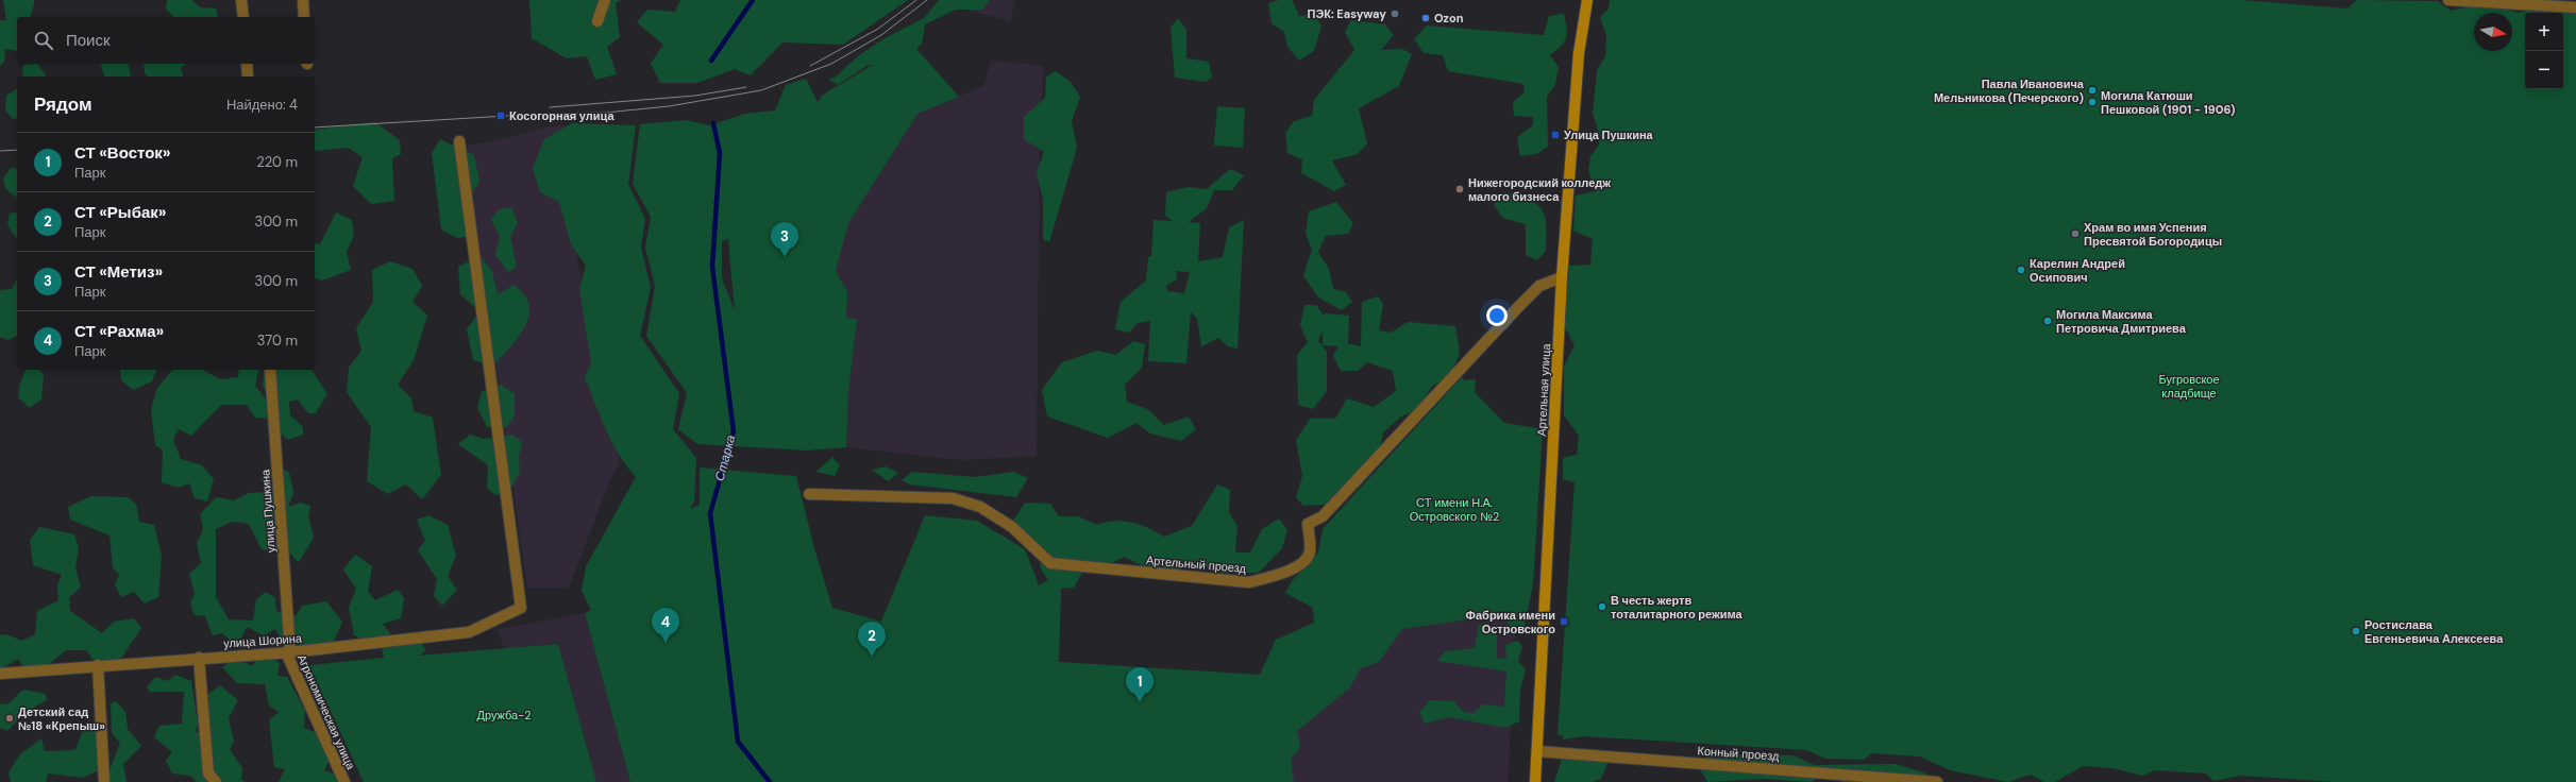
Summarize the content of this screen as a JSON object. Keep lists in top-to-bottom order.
{
  "streets": {
    "street": [
      "Артельная улица",
      "улица Пушкина",
      "Артельный проезд",
      "улица Шорина",
      "Агрономическая улица",
      "Конный проезд"
    ]
  },
  "crossings": [
    ["Артельная улица", "Артельный проезд"],
    ["Артельная улица", "Конный проезд"],
    ["улица Пушкина", "улица Шорина"],
    ["улица Пушкина", "Агрономическая улица"],
    ["улица Шорина", "Агрономическая улица"]
  ],
  "water": ["Старка"],
  "parks": ["Бугровское кладбище", "СТ имени Н.А. Островского №2", "Дружба-2"],
  "places": {
    "other": [
      "ПЭК: Easyway",
      "Ozon",
      "Павла Ивановича Мельникова (Печерского)",
      "Могила Катюши Пешковой (1901 - 1906)",
      "Нижегородский колледж малого бизнеса",
      "Храм во имя Успения Пресвятой Богородицы",
      "Карелин Андрей Осипович",
      "Могила Максима Петровича Дмитриева",
      "В честь жертв тоталитарного режима",
      "Ростислава Евгеньевича Алексеева",
      "Детский сад №18 «Крепыш»"
    ],
    "transit": ["Косогорная улица", "Улица Пушкина", "Фабрика имени Островского"]
  },
  "north": "right",
  "page": {
    "map_buttons": ["+", "−"],
    "search": "Поиск",
    "heading": ["Рядом", "Найдено: 4"],
    "list": [
      {
        "mark": "1",
        "name": "СТ «Восток»",
        "note": "Парк",
        "value": "220 m"
      },
      {
        "mark": "2",
        "name": "СТ «Рыбак»",
        "note": "Парк",
        "value": "300 m"
      },
      {
        "mark": "3",
        "name": "СТ «Метиз»",
        "note": "Парк",
        "value": "300 m"
      },
      {
        "mark": "4",
        "name": "СТ «Рахма»",
        "note": "Парк",
        "value": "370 m"
      }
    ],
    "pins": [
      "3",
      "4",
      "2",
      "1"
    ]
  }
}
